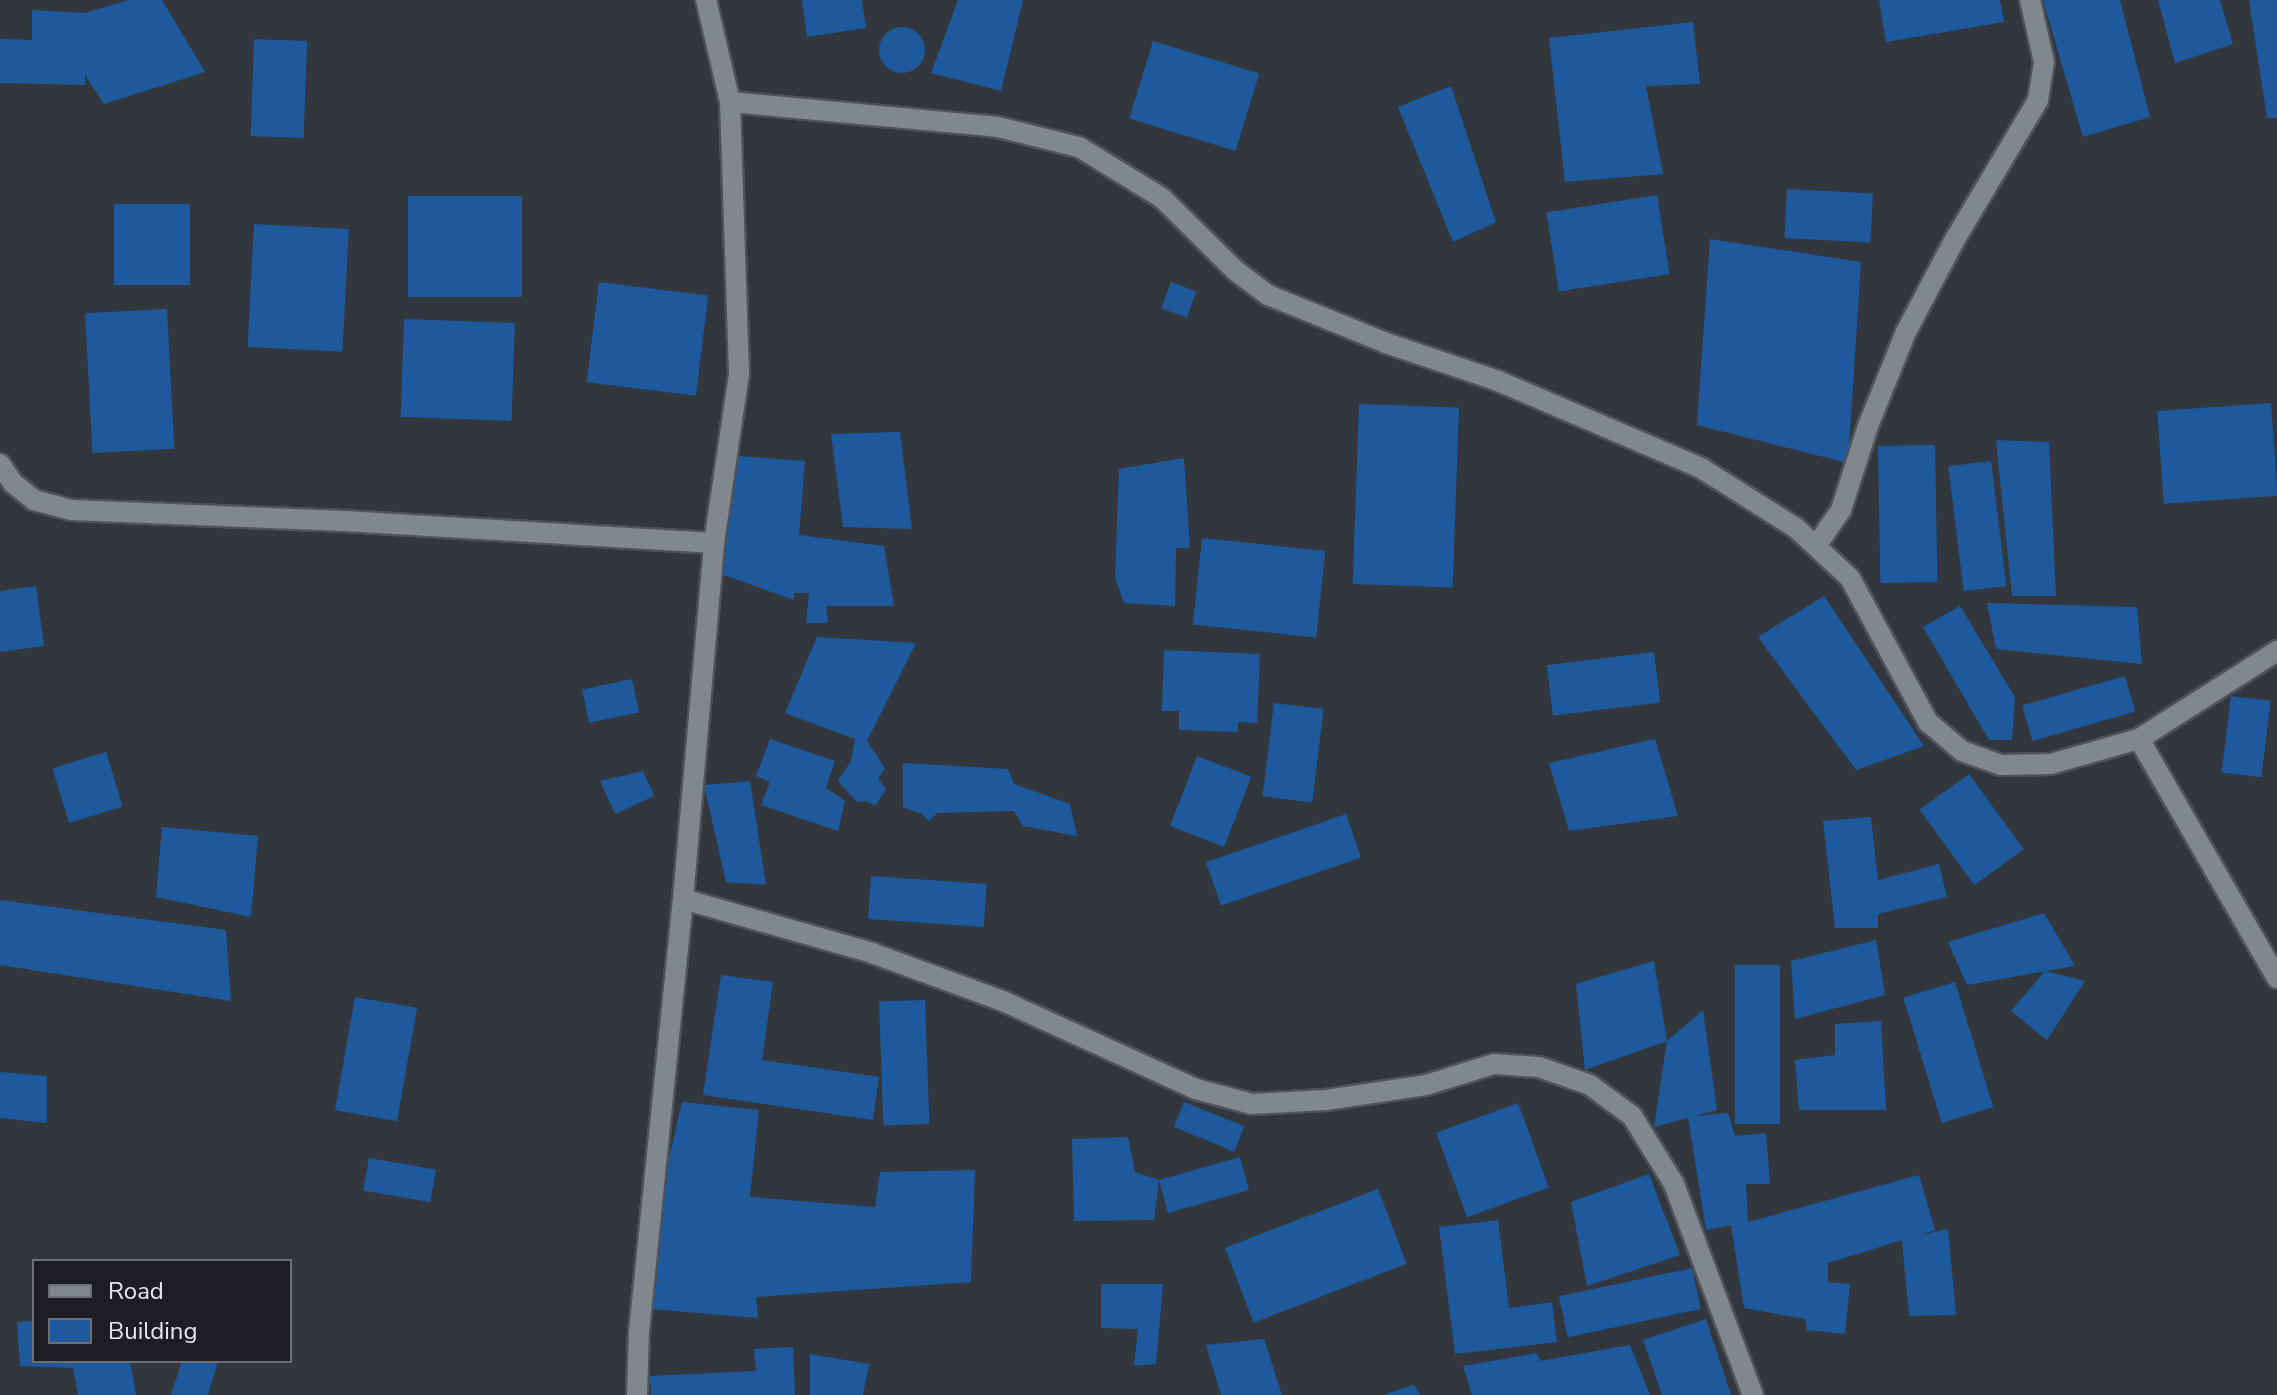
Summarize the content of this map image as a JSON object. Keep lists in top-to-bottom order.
{
  "legend": ["Road", "Building"]
}
